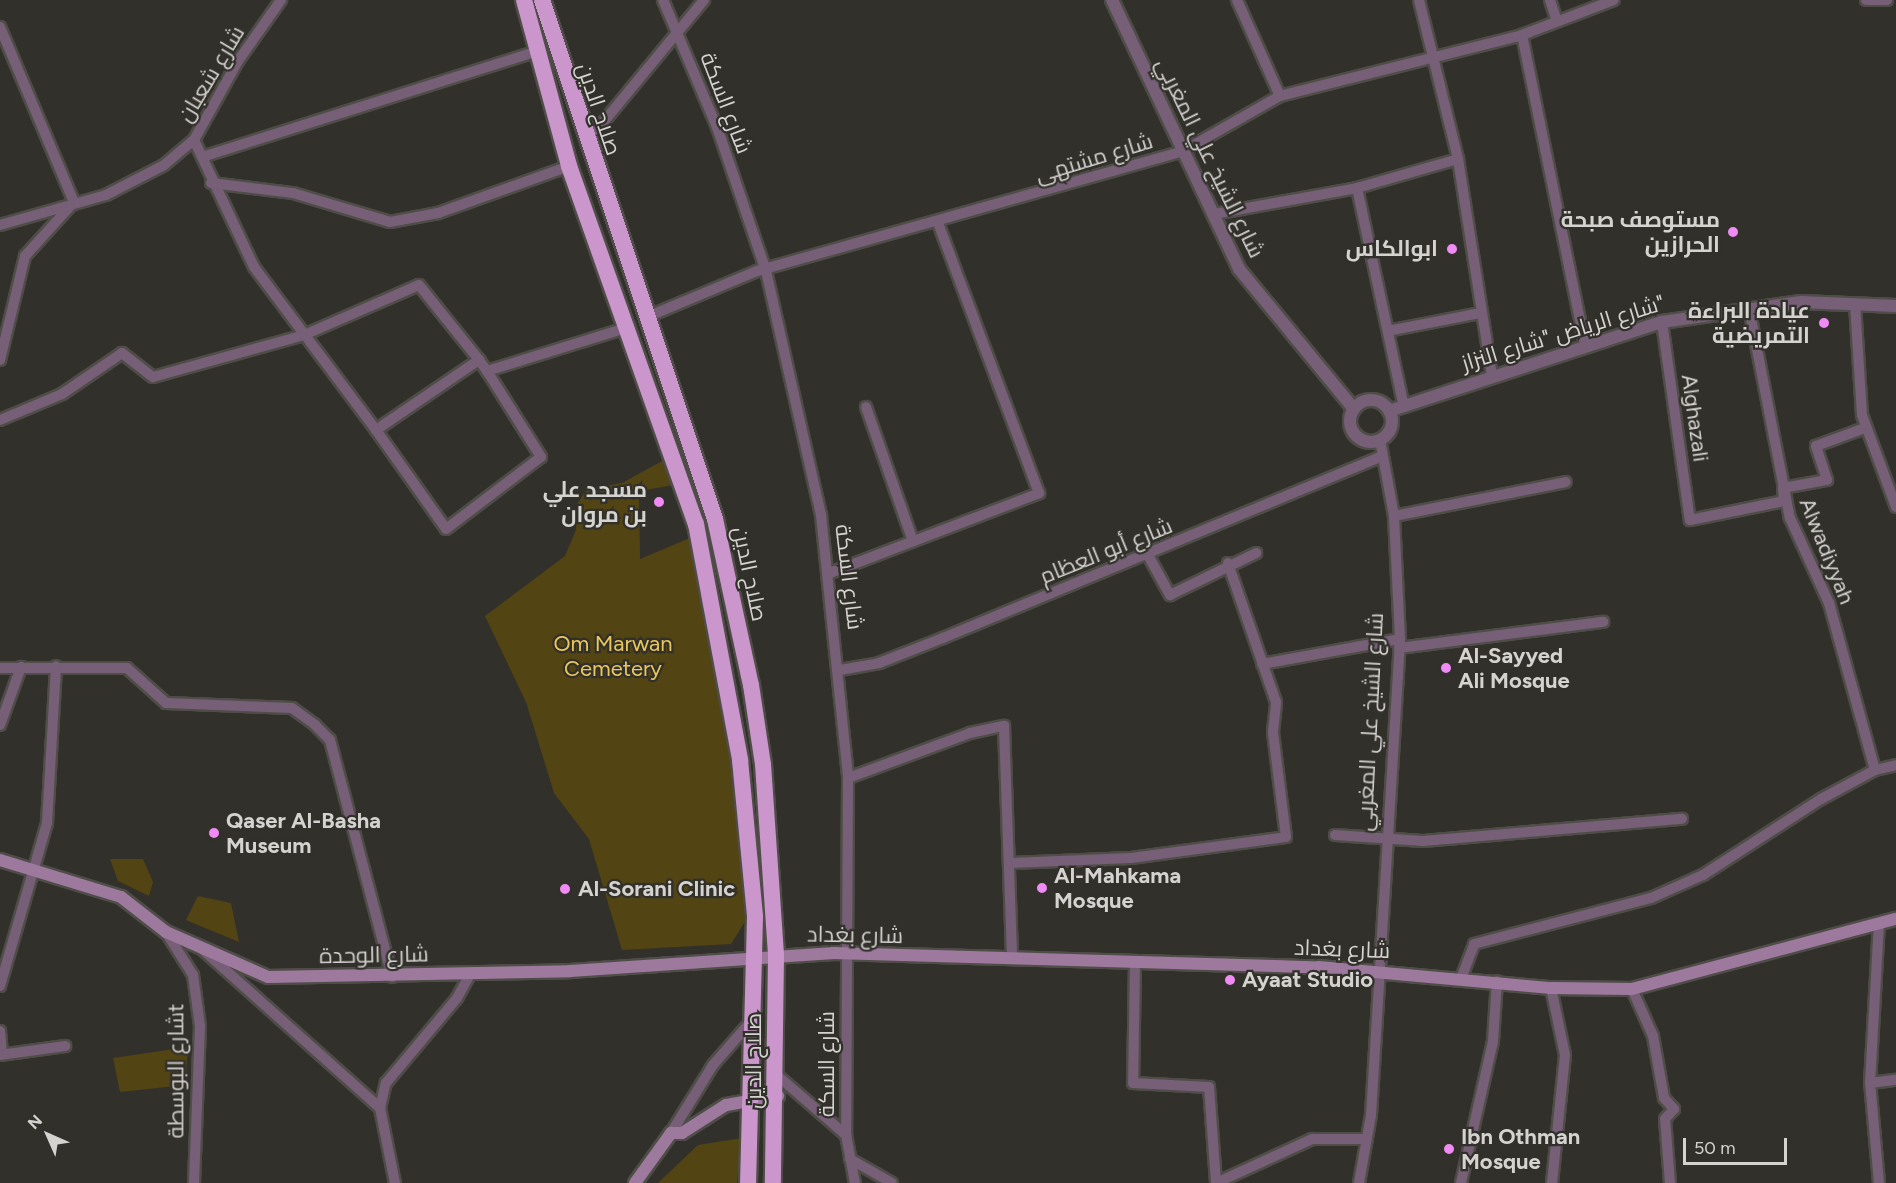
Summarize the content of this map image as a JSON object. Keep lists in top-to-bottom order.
{
  "streets": {
    "highway": ["صلاح الدين"],
    "main road": ["شارع بغداد", "شارع الوحدة"],
    "street": [
      "شارع شعبان",
      "شارع السكة",
      "شارع مشتهى",
      "شارع الشيخ علي المغربي",
      "شارع الرياض \"شارع النزاز\"",
      "Alghazali",
      "شارع أبو العظام",
      "Alwadiyyah",
      "شارع البوسطةt"
    ]
  },
  "crossings": [
    ["شارع السكة", "شارع مشتهى"],
    ["شارع السكة", "شارع أبو العظام"],
    ["شارع السكة", "شارع بغداد"],
    ["صلاح الدين", "شارع مشتهى"],
    ["صلاح الدين", "شارع بغداد"],
    ["صلاح الدين", "شارع الوحدة"],
    ["شارع مشتهى", "شارع الشيخ علي المغربي"],
    ["شارع الشيخ علي المغربي", "شارع الرياض \"شارع النزاز\""],
    ["شارع الشيخ علي المغربي", "شارع أبو العظام"],
    ["شارع الشيخ علي المغربي", "شارع بغداد"],
    ["شارع الرياض \"شارع النزاز\"", "Alghazali"],
    ["شارع الرياض \"شارع النزاز\"", "Alwadiyyah"],
    ["Alghazali", "Alwadiyyah"],
    ["شارع بغداد", "شارع الوحدة"],
    ["شارع الوحدة", "شارع البوسطةt"]
  ],
  "parks": ["Om Marwan Cemetery"],
  "places": [
    "مستوصف صبحة الحرازين",
    "ابوالكاس",
    "عيادة البراءة التمريضية",
    "مسجد علي بن مروان",
    "Al-Sayyed Ali Mosque",
    "Qaser Al-Basha Museum",
    "Al-Mahkama Mosque",
    "Al-Sorani Clinic",
    "Ayaat Studio",
    "Ibn Othman Mosque"
  ],
  "scale_bar": "50 m",
  "north": "top left"
}
